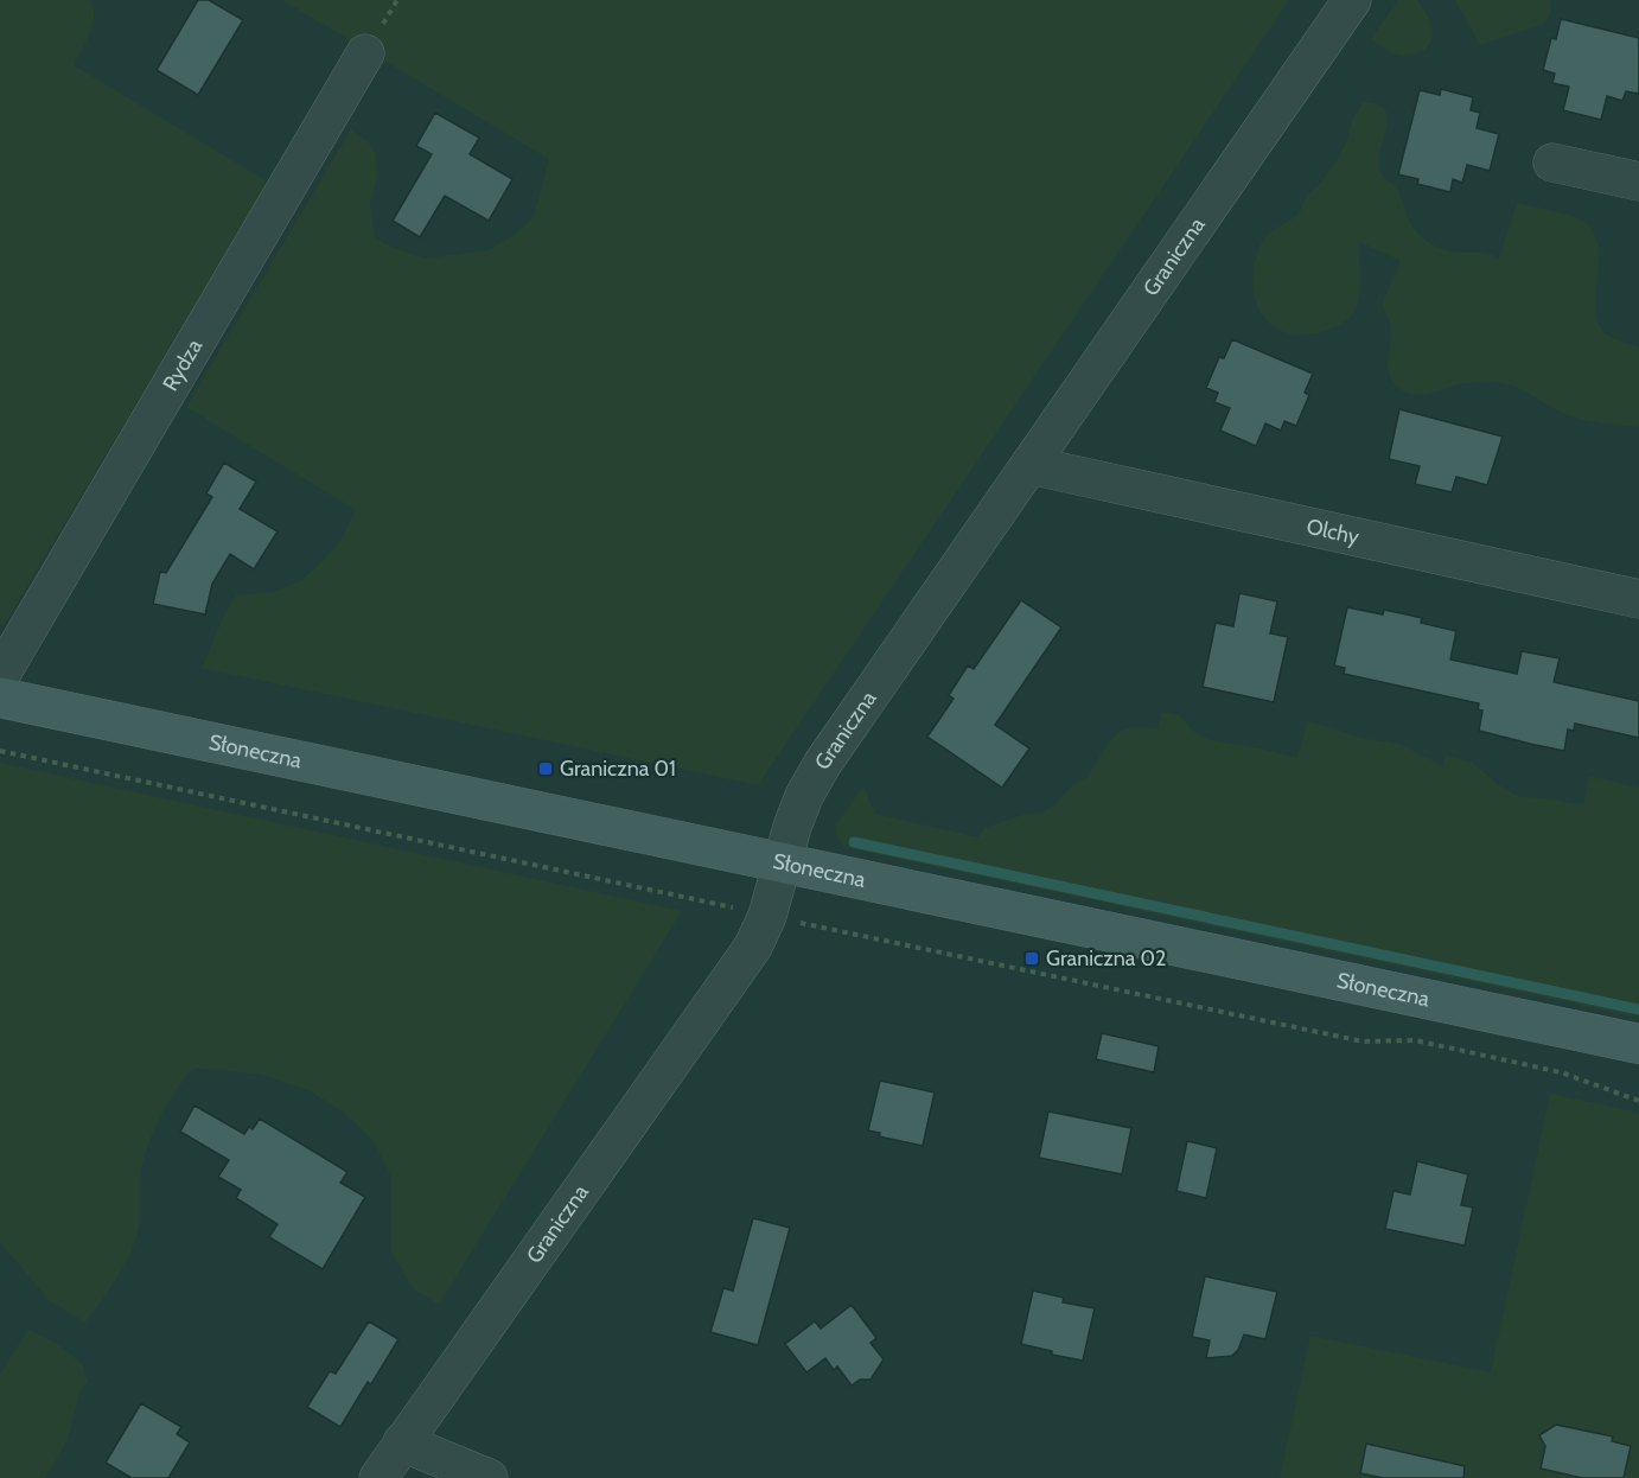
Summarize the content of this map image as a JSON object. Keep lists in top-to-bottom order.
{
  "streets": {
    "main road": ["Słoneczna"],
    "street": ["Graniczna", "Rydza", "Olchy"]
  },
  "crossings": [
    ["Graniczna", "Olchy"],
    ["Graniczna", "Słoneczna"]
  ],
  "places": {
    "transit": ["Graniczna 01", "Graniczna 02"]
  }
}
